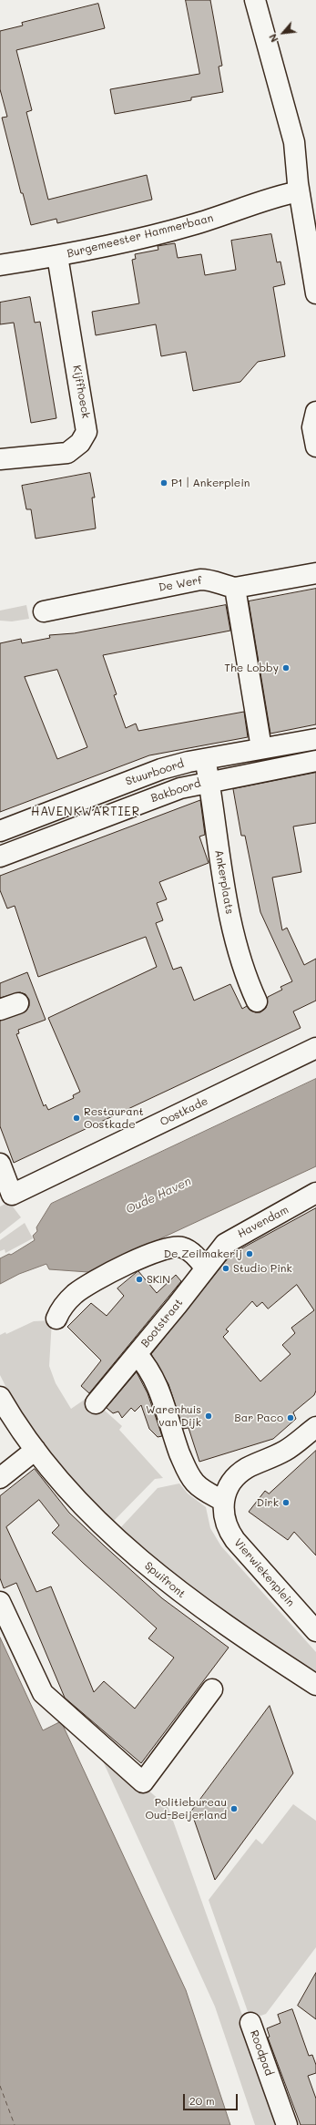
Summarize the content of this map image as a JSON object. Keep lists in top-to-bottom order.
{
  "streets": {
    "street": [
      "Burgemeester Hammerbaan",
      "Kijffhoeck",
      "De Werf",
      "Stuurboord",
      "Bakboord",
      "Ankerplaats",
      "Oostkade",
      "Havendam",
      "Bootstraat",
      "Vierwiekenplein",
      "Spuifront",
      "Roodpad"
    ]
  },
  "crossings": [
    ["Burgemeester Hammerbaan", "Kijffhoeck"],
    ["Stuurboord", "Ankerplaats"],
    ["Bakboord", "Ankerplaats"],
    ["Havendam", "Bootstraat"],
    ["Bootstraat", "Vierwiekenplein"]
  ],
  "districts": ["HAVENKWARTIER"],
  "water": ["Oude Haven"],
  "places": [
    "P1 | Ankerplein",
    "The Lobby",
    "Restaurant Oostkade",
    "De Zeilmakerij",
    "Studio Pink",
    "SK!N",
    "Warenhuis van Dijk",
    "Bar Paco",
    "Dirk",
    "Politiebureau Oud-Beijerland"
  ],
  "scale_bar": "20 m",
  "north": "bottom left"
}
